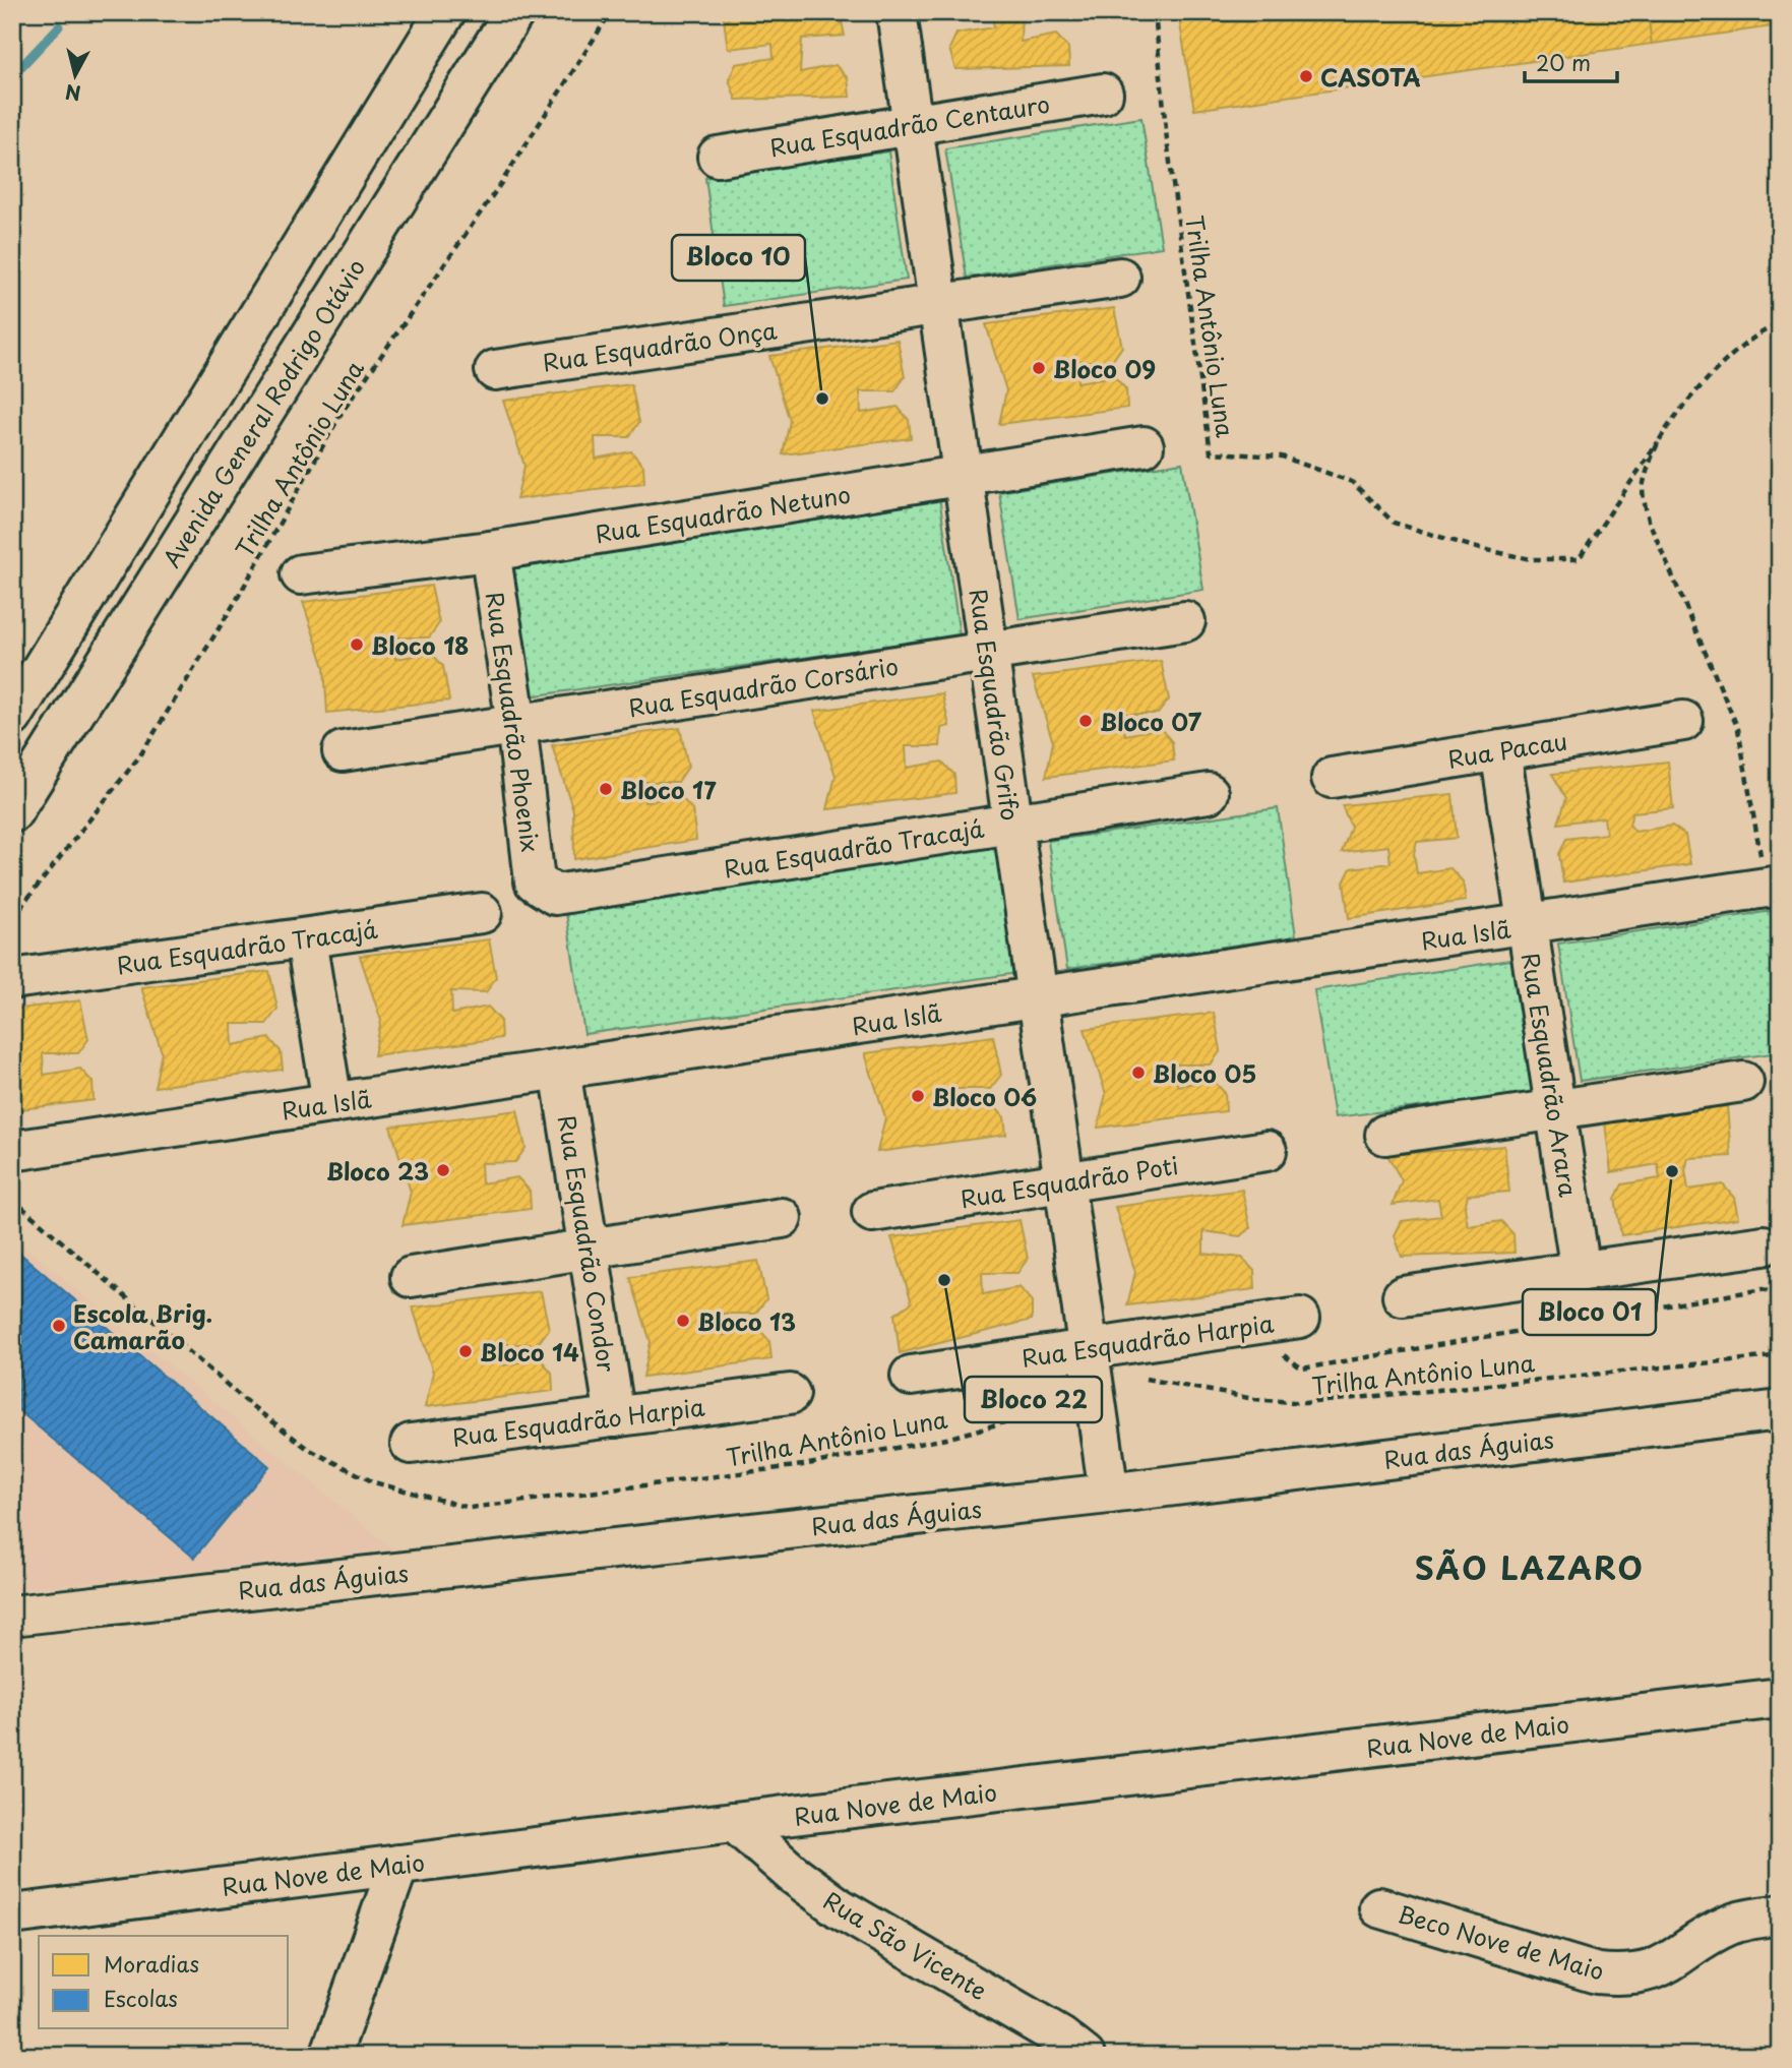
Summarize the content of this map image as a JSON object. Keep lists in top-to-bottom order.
{
  "streets": {
    "street": [
      "Rua Esquadrão Centauro",
      "Rua Esquadrão Onça",
      "Avenida General Rodrigo Otávio",
      "Rua Esquadrão Netuno",
      "Rua Esquadrão Corsário",
      "Rua Esquadrão Grifo",
      "Rua Esquadrão Phoenix",
      "Rua Pacau",
      "Rua Esquadrão Tracajá",
      "Rua Islã",
      "Rua Esquadrão Arara",
      "Rua Esquadrão Poti",
      "Rua Esquadrão Condor",
      "Rua Esquadrão Harpia",
      "Rua das Águias",
      "Rua Nove de Maio",
      "Beco Nove de Maio",
      "Rua São Vicente"
    ],
    "path": ["Trilha Antônio Luna"]
  },
  "crossings": [
    ["Rua Esquadrão Centauro", "Rua Esquadrão Grifo"],
    ["Trilha Antônio Luna", "Rua Esquadrão Grifo"],
    ["Trilha Antônio Luna", "Rua Islã"],
    ["Trilha Antônio Luna", "Rua Esquadrão Harpia"],
    ["Rua Esquadrão Onça", "Rua Esquadrão Grifo"],
    ["Rua Esquadrão Netuno", "Rua Esquadrão Grifo"],
    ["Rua Esquadrão Netuno", "Rua Esquadrão Phoenix"],
    ["Rua Esquadrão Corsário", "Rua Esquadrão Grifo"],
    ["Rua Esquadrão Corsário", "Rua Esquadrão Phoenix"],
    ["Rua Esquadrão Grifo", "Rua Esquadrão Tracajá"],
    ["Rua Esquadrão Grifo", "Rua Islã"],
    ["Rua Esquadrão Grifo", "Rua Esquadrão Poti"],
    ["Rua Esquadrão Grifo", "Rua Esquadrão Harpia"],
    ["Rua Esquadrão Grifo", "Rua das Águias"],
    ["Rua Esquadrão Phoenix", "Rua Esquadrão Tracajá"],
    ["Rua Pacau", "Rua Esquadrão Arara"],
    ["Rua Islã", "Rua Esquadrão Arara"],
    ["Rua Islã", "Rua Esquadrão Condor"],
    ["Rua Esquadrão Condor", "Rua Esquadrão Harpia"],
    ["Rua Nove de Maio", "Rua São Vicente"]
  ],
  "districts": ["SÃO LAZARO"],
  "places": [
    "CASOTA",
    "Bloco 09",
    "Bloco 10",
    "Bloco 18",
    "Bloco 07",
    "Bloco 17",
    "Bloco 05",
    "Bloco 06",
    "Bloco 23",
    "Bloco 01",
    "Bloco 22",
    "Bloco 13",
    "Escola Brig. Camarão",
    "Bloco 14"
  ],
  "legend": ["Moradias", "Escolas"],
  "scale_bar": "20 m",
  "north": "bottom"
}
